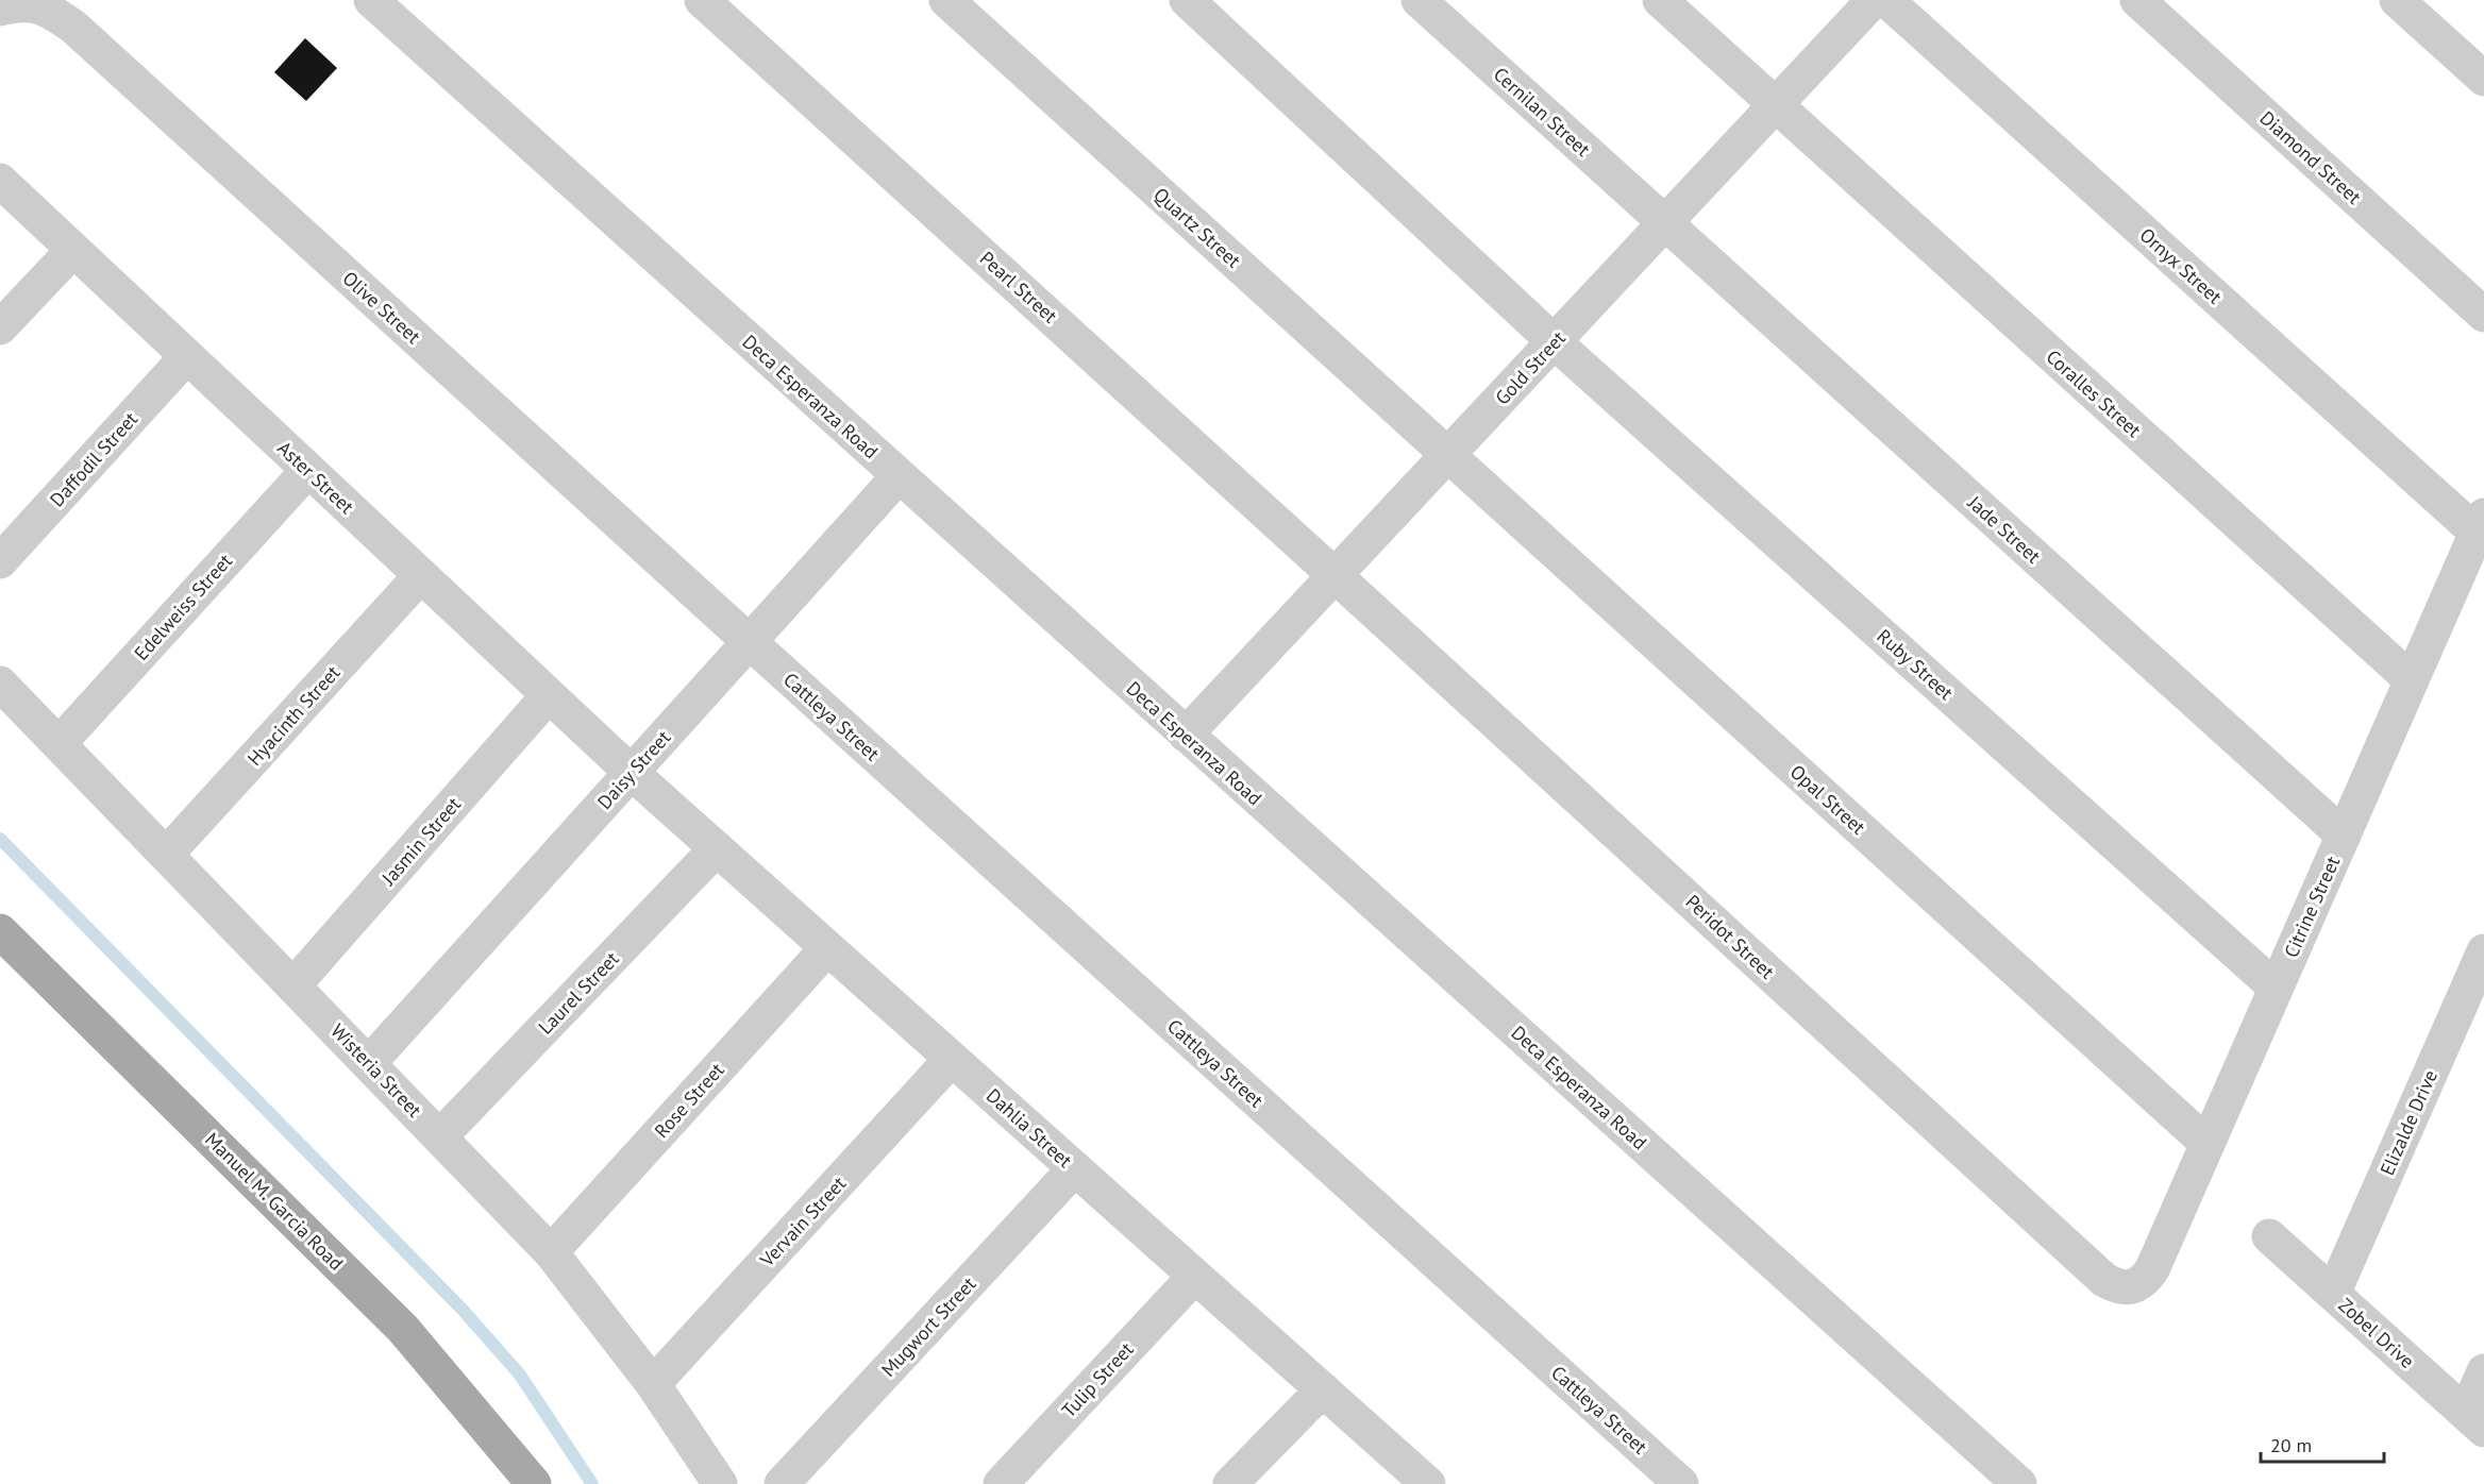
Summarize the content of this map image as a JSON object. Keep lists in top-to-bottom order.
{
  "streets": {
    "main road": ["Manuel M. Garcia Road"],
    "street": [
      "Cernilan Street",
      "Diamond Street",
      "Quartz Street",
      "Ornyx Street",
      "Pearl Street",
      "Olive Street",
      "Gold Street",
      "Coralles Street",
      "Deca Esperanza Road",
      "Daffodil Street",
      "Aster Street",
      "Jade Street",
      "Edelweiss Street",
      "Ruby Street",
      "Hyacinth Street",
      "Cattleya Street",
      "Daisy Street",
      "Opal Street",
      "Jasmin Street",
      "Citrine Street",
      "Peridot Street",
      "Laurel Street",
      "Wisteria Street",
      "Rose Street",
      "Elizalde Drive",
      "Dahlia Street",
      "Vervain Street",
      "Mugwort Street",
      "Zobel Drive",
      "Tulip Street"
    ]
  },
  "crossings": [
    ["Cernilan Street", "Gold Street"],
    ["Cernilan Street", "Jade Street"],
    ["Quartz Street", "Gold Street"],
    ["Quartz Street", "Opal Street"],
    ["Ornyx Street", "Citrine Street"],
    ["Pearl Street", "Gold Street"],
    ["Pearl Street", "Peridot Street"],
    ["Olive Street", "Cattleya Street"],
    ["Olive Street", "Daisy Street"],
    ["Gold Street", "Coralles Street"],
    ["Gold Street", "Deca Esperanza Road"],
    ["Gold Street", "Jade Street"],
    ["Gold Street", "Ruby Street"],
    ["Gold Street", "Opal Street"],
    ["Gold Street", "Peridot Street"],
    ["Coralles Street", "Citrine Street"],
    ["Deca Esperanza Road", "Daisy Street"],
    ["Daffodil Street", "Aster Street"],
    ["Aster Street", "Edelweiss Street"],
    ["Aster Street", "Hyacinth Street"],
    ["Aster Street", "Daisy Street"],
    ["Aster Street", "Jasmin Street"],
    ["Aster Street", "Dahlia Street"],
    ["Jade Street", "Citrine Street"],
    ["Edelweiss Street", "Wisteria Street"],
    ["Ruby Street", "Citrine Street"],
    ["Hyacinth Street", "Wisteria Street"],
    ["Cattleya Street", "Daisy Street"],
    ["Daisy Street", "Wisteria Street"],
    ["Daisy Street", "Dahlia Street"],
    ["Opal Street", "Citrine Street"],
    ["Jasmin Street", "Wisteria Street"],
    ["Citrine Street", "Peridot Street"],
    ["Laurel Street", "Wisteria Street"],
    ["Laurel Street", "Dahlia Street"],
    ["Wisteria Street", "Rose Street"],
    ["Wisteria Street", "Vervain Street"],
    ["Rose Street", "Dahlia Street"],
    ["Elizalde Drive", "Zobel Drive"],
    ["Dahlia Street", "Vervain Street"],
    ["Dahlia Street", "Mugwort Street"],
    ["Dahlia Street", "Tulip Street"]
  ],
  "scale_bar": "20 m"
}
